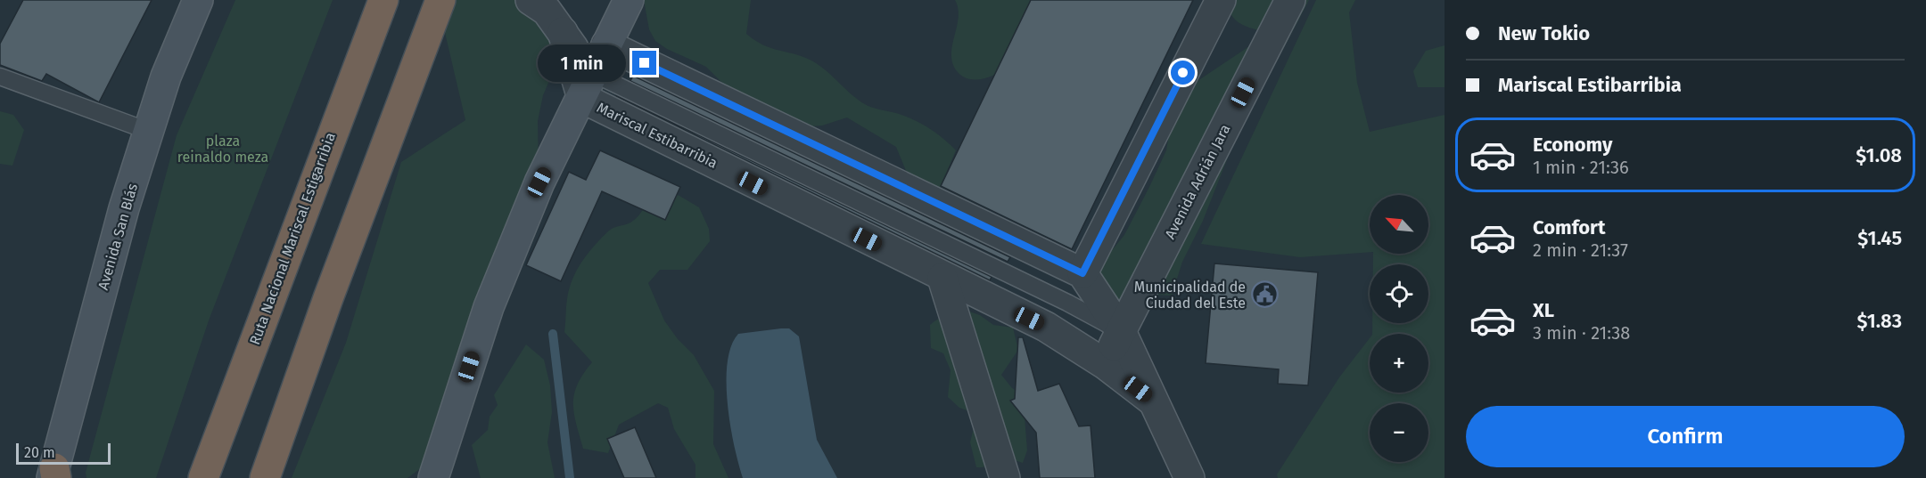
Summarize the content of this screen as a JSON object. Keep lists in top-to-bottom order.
{
  "streets": {
    "highway": ["Ruta Nacional Mariscal Estigarribia"],
    "street": ["Mariscal Estibarribia", "Avenida Adrián Jara", "Avenida San Blás"]
  },
  "crossings": [
    ["Mariscal Estibarribia", "Avenida Adrián Jara"]
  ],
  "parks": ["plaza reinaldo meza"],
  "places": {
    "public building": ["Municipalidad de Ciudad del Este"]
  },
  "scale_bar": "20 m",
  "north": "top left",
  "page": {
    "banner": ["New Tokio", "Mariscal Estibarribia"],
    "bubble": "1 min",
    "list": [
      {
        "name": "Economy",
        "note": "1 min · 21:36",
        "value": "$1.08"
      },
      {
        "name": "Comfort",
        "note": "2 min · 21:37",
        "value": "$1.45"
      },
      {
        "name": "XL",
        "note": "3 min · 21:38",
        "value": "$1.83"
      }
    ],
    "map_buttons": ["+", "−"],
    "buttons": "Confirm",
    "scale": "20 m"
  }
}
